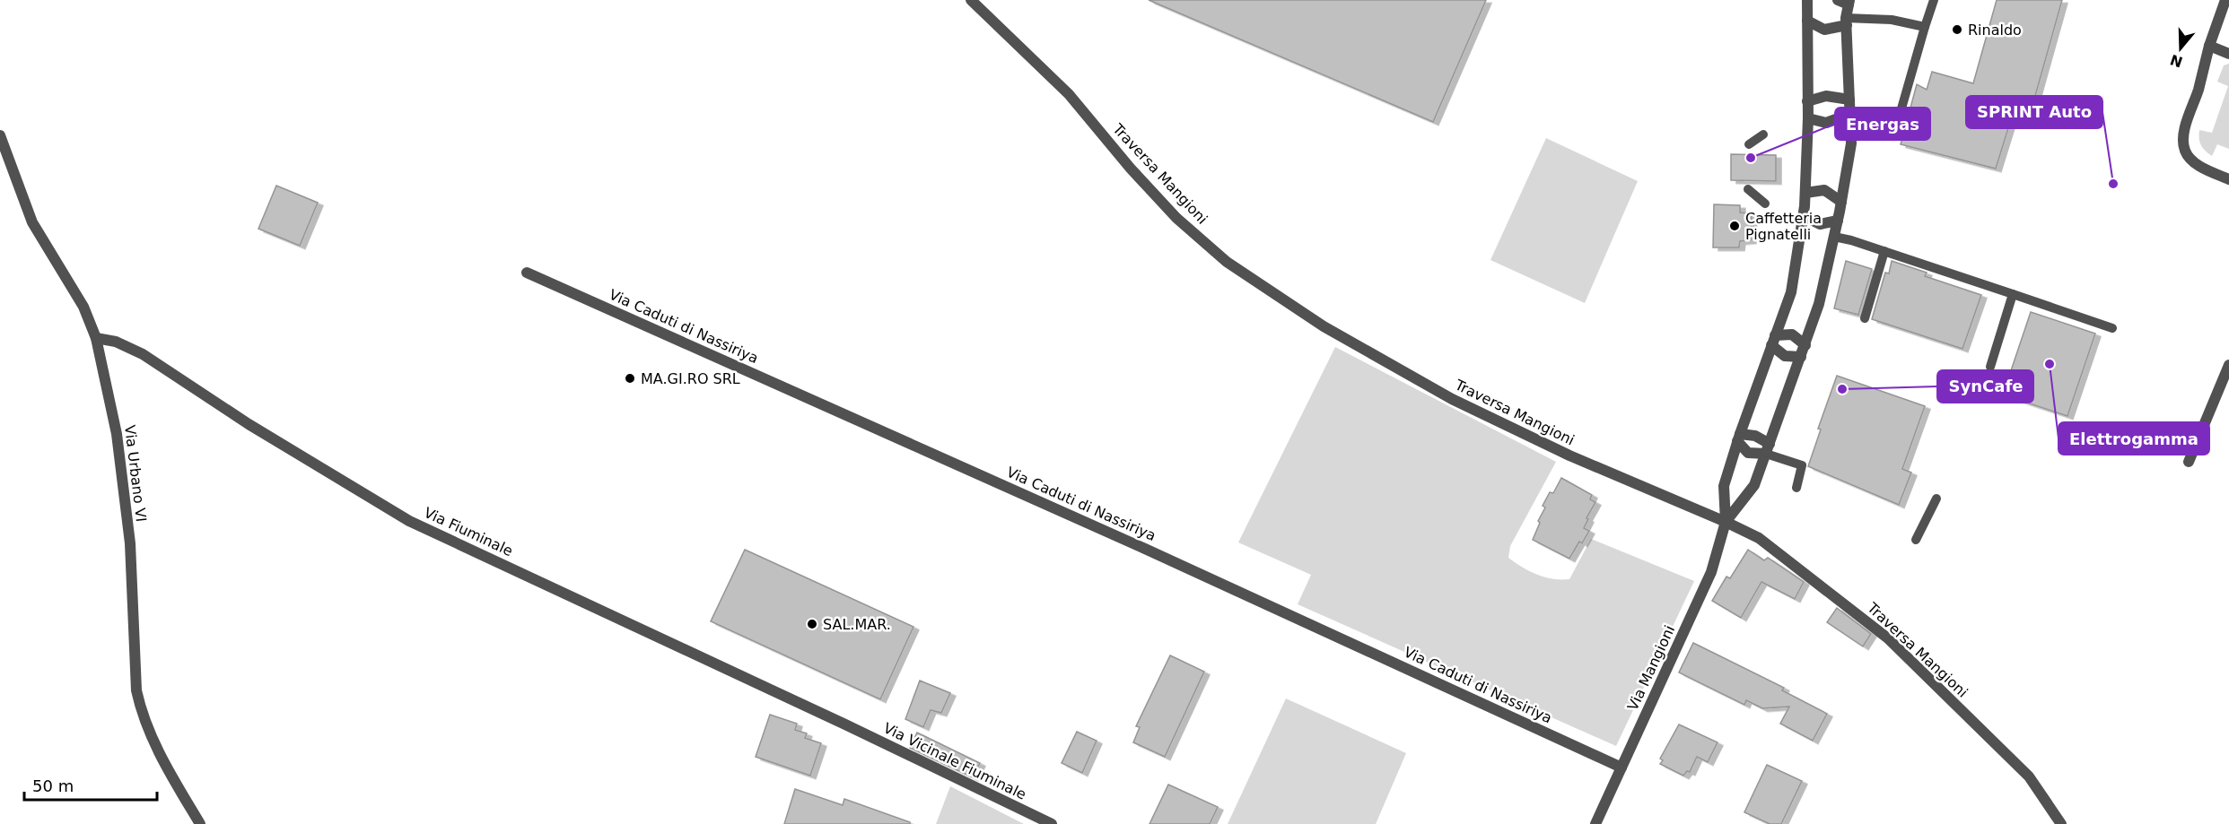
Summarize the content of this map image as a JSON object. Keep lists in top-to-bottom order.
{
  "streets": {
    "street": [
      "Traversa Mangioni",
      "Via Caduti di Nassiriya",
      "Via Urbano VI",
      "Via Fiuminale",
      "Via Mangioni",
      "Via Vicinale Fiuminale"
    ]
  },
  "crossings": [
    ["Traversa Mangioni", "Via Mangioni"],
    ["Via Caduti di Nassiriya", "Via Mangioni"],
    ["Via Urbano VI", "Via Fiuminale"],
    ["Via Fiuminale", "Via Vicinale Fiuminale"]
  ],
  "places": [
    "Rinaldo",
    "Energas",
    "SPRINT Auto",
    "Caffetteria Pignatelli",
    "Elettrogamma",
    "MA.GI.RO SRL",
    "SynCafe",
    "SAL.MAR."
  ],
  "scale_bar": "50 m",
  "north": "bottom"
}
